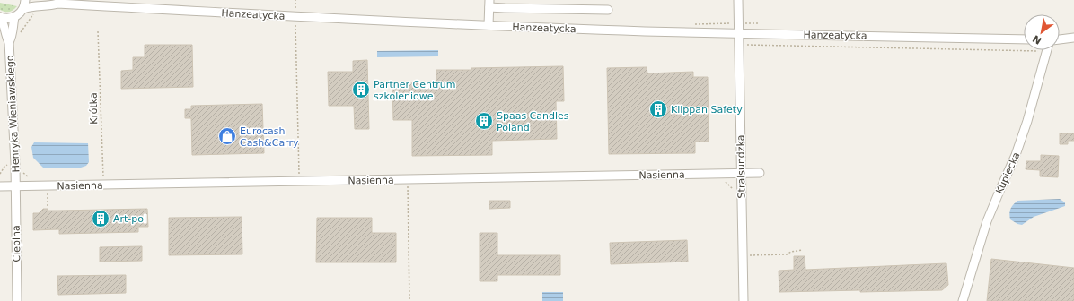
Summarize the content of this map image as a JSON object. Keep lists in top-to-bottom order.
{
  "streets": {
    "street": [
      "Hanzeatycka",
      "Henryka Wieniawskiego",
      "Stralsundzka",
      "Kupiecka",
      "Nasienna",
      "Cieplna"
    ],
    "path": ["Krótka"]
  },
  "crossings": [
    ["Hanzeatycka", "Stralsundzka"],
    ["Krótka", "Nasienna"],
    ["Henryka Wieniawskiego", "Nasienna"],
    ["Henryka Wieniawskiego", "Cieplna"],
    ["Stralsundzka", "Nasienna"],
    ["Nasienna", "Cieplna"]
  ],
  "places": {
    "building": [
      "Partner Centrum szkoleniowe",
      "Klippan Safety",
      "Spaas Candles Poland",
      "Art-pol"
    ],
    "shop": ["Eurocash Cash&Carry"]
  },
  "north": "bottom left"
}
